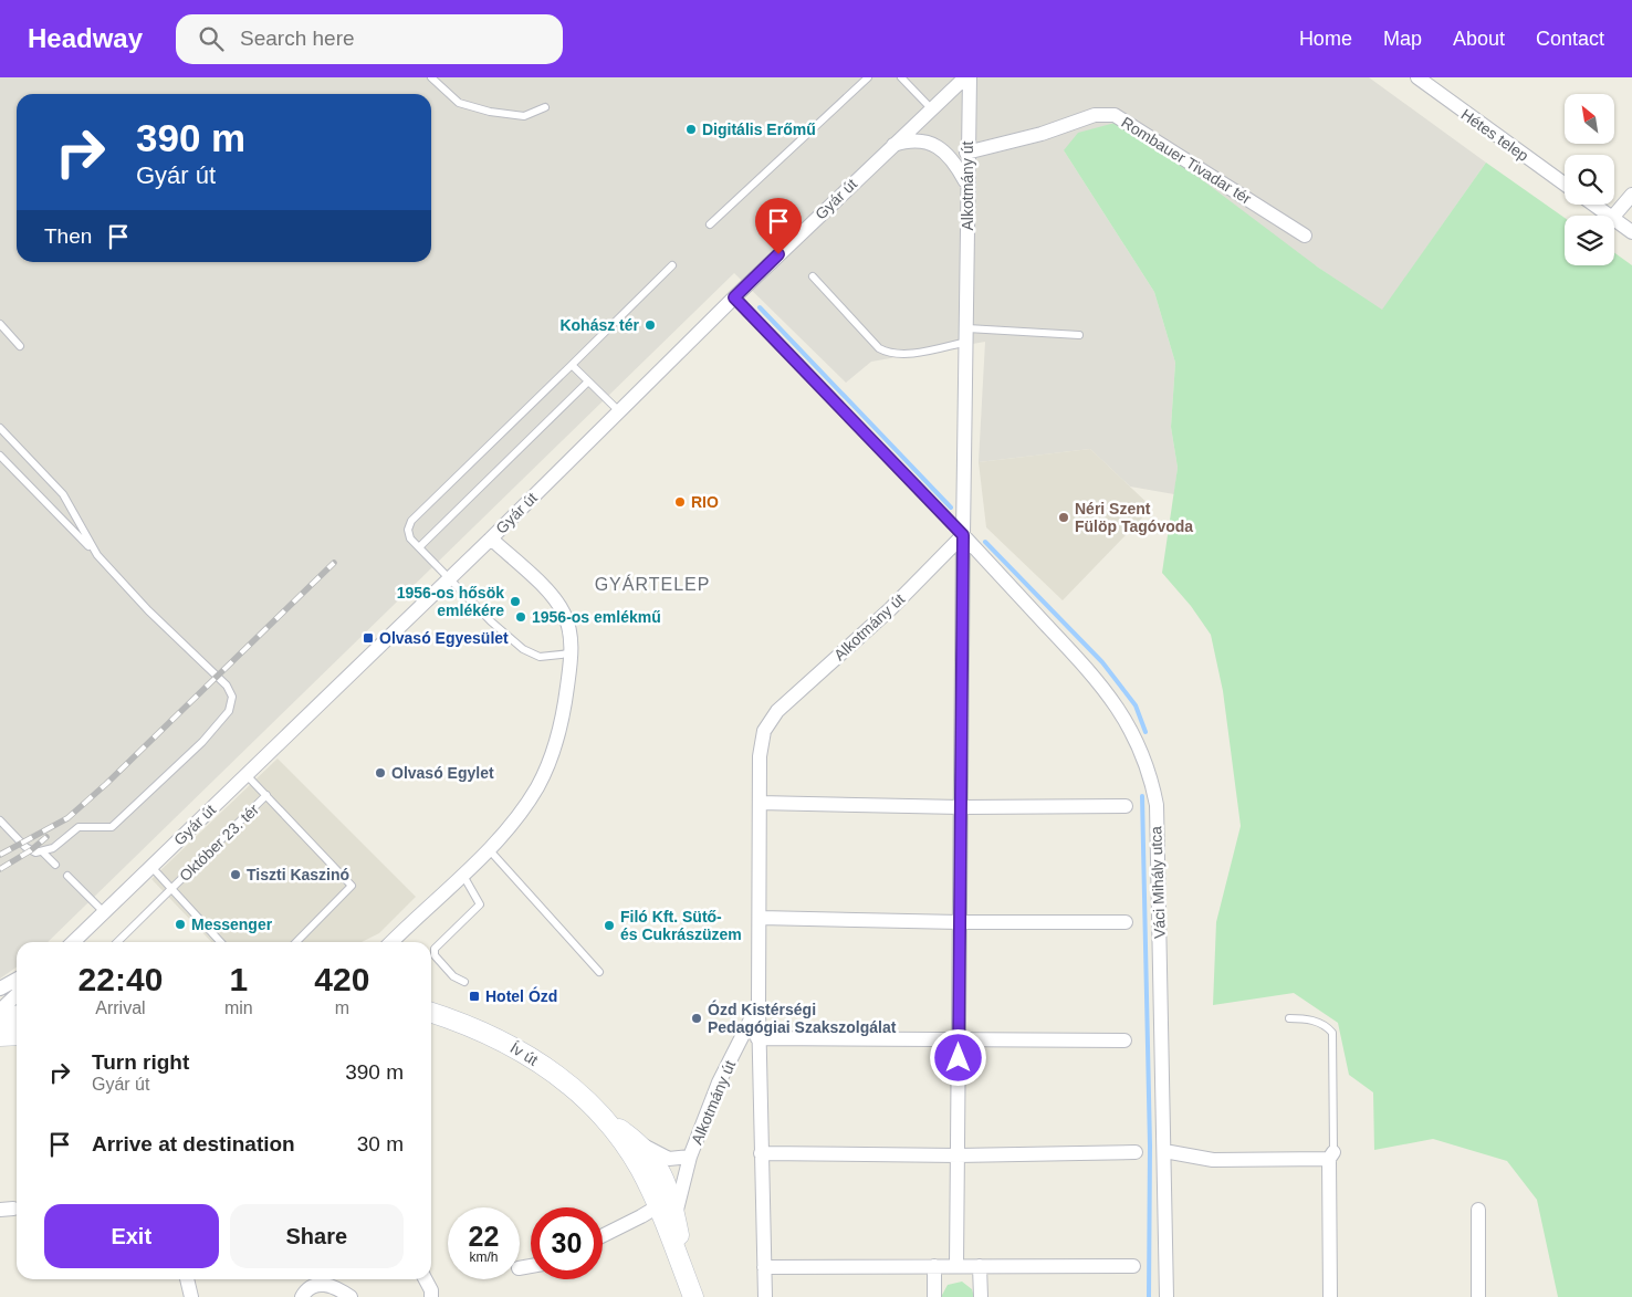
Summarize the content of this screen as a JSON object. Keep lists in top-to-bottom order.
{
  "streets": {
    "main road": ["Ív út"],
    "street": [
      "Hétes telep",
      "Rombauer Tivadar tér",
      "Alkotmány út",
      "Gyár út",
      "Váci Mihály utca"
    ],
    "lane": ["Október 23. tér"]
  },
  "crossings": [
    ["Rombauer Tivadar tér", "Alkotmány út"],
    ["Alkotmány út", "Váci Mihály utca"],
    ["Alkotmány út", "Ív út"],
    ["Gyár út", "Október 23. tér"]
  ],
  "districts": ["GYÁRTELEP"],
  "places": {
    "other": [
      "Digitális Erőmű",
      "Kohász tér",
      "RIO",
      "Néri Szent Fülöp Tagóvoda",
      "1956-os hősök emlékére",
      "1956-os emlékmű",
      "Olvasó Egylet",
      "Tiszti Kaszinó",
      "Messenger",
      "Filó Kft. Sütő- és Cukrászüzem",
      "Ózd Kistérségi Pedagógiai Szakszolgálat"
    ],
    "transit": ["Olvasó Egyesület", "Hotel Ózd"]
  },
  "north": "top left",
  "page": {
    "header": "Headway",
    "search": "Search here",
    "nav": [
      "Home",
      "Map",
      "About",
      "Contact"
    ],
    "turn": ["390 m", "Gyár út"],
    "then": "Then",
    "eta": [
      "22:40",
      "Arrival",
      "1",
      "min",
      "420",
      "m"
    ],
    "list": [
      {
        "name": "Turn right",
        "note": "Gyár út",
        "value": "390 m"
      },
      {
        "name": "Arrive at destination",
        "value": "30 m"
      }
    ],
    "buttons": ["Exit", "Share"],
    "speed": "22 km/h",
    "limit": "30"
  }
}
